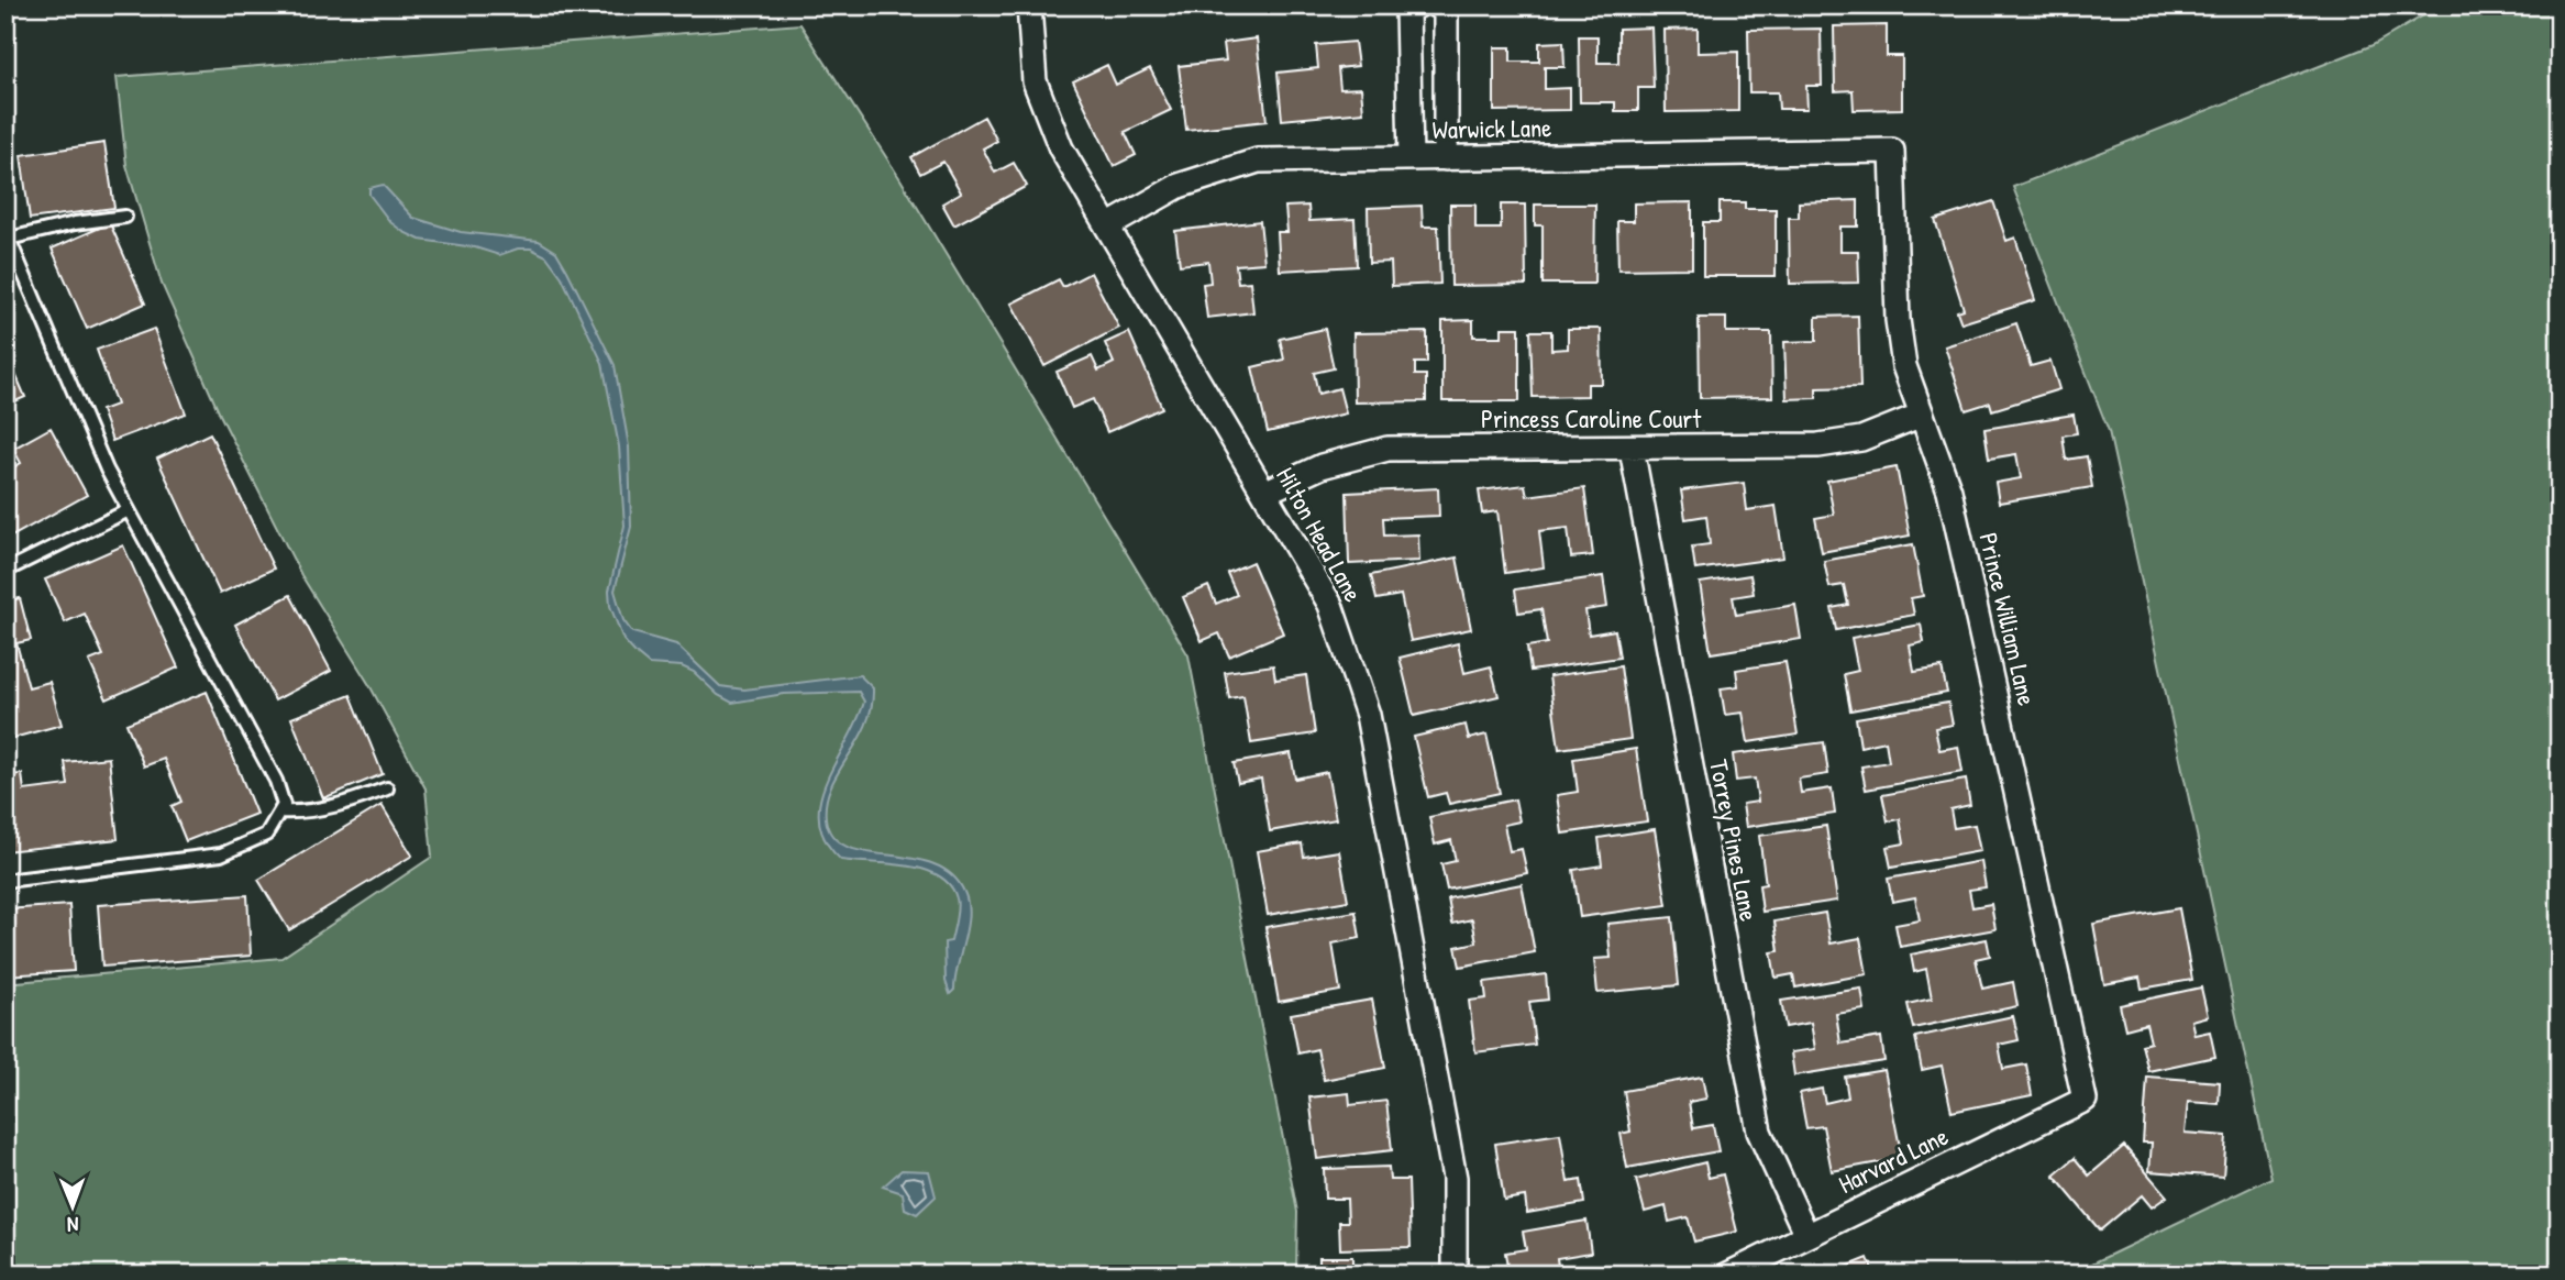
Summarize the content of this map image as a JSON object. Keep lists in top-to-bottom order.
{
  "streets": {
    "street": [
      "Warwick Lane",
      "Princess Caroline Court",
      "Hilton Head Lane",
      "Prince William Lane",
      "Torrey Pines Lane",
      "Harvard Lane"
    ]
  },
  "crossings": [
    ["Warwick Lane", "Hilton Head Lane"],
    ["Warwick Lane", "Prince William Lane"],
    ["Princess Caroline Court", "Hilton Head Lane"],
    ["Princess Caroline Court", "Prince William Lane"],
    ["Princess Caroline Court", "Torrey Pines Lane"],
    ["Prince William Lane", "Harvard Lane"],
    ["Torrey Pines Lane", "Harvard Lane"]
  ],
  "north": "bottom"
}
